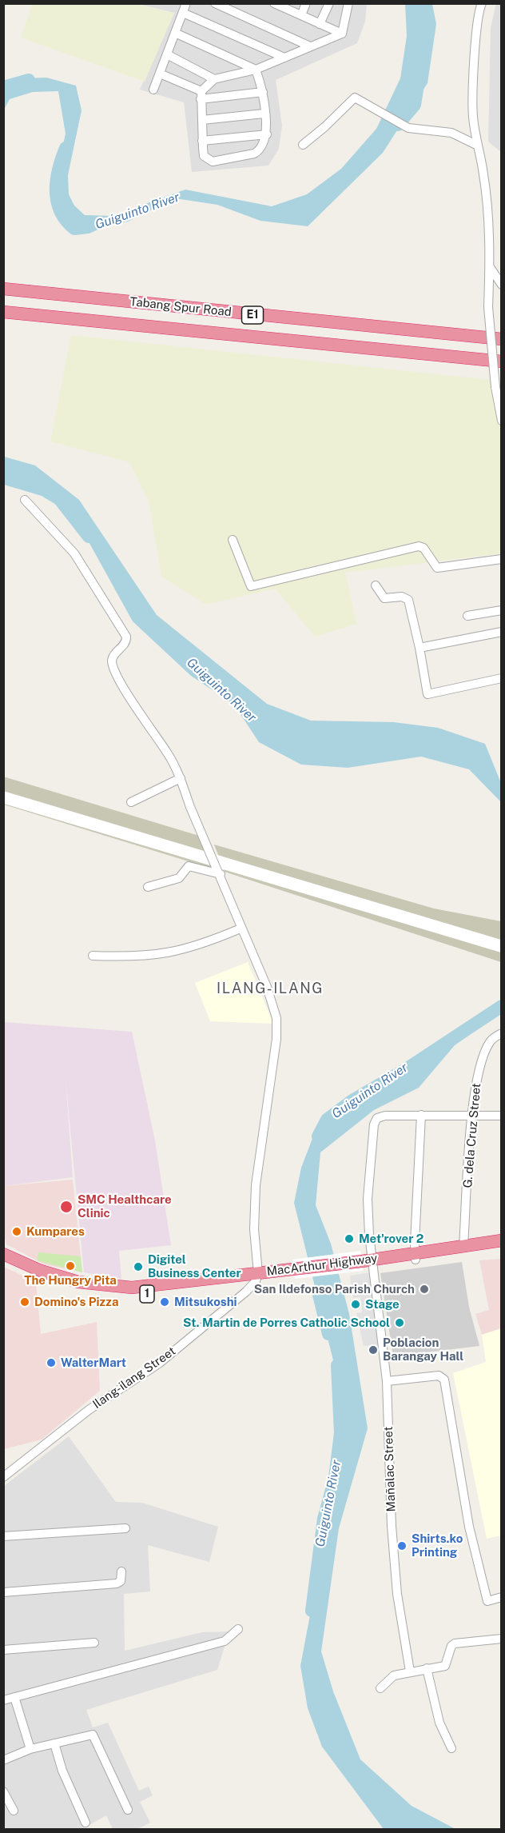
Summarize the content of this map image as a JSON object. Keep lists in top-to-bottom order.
{
  "streets": {
    "highway": [
      "Tabang Spur Road",
      "E1",
      "MacArthur Highway",
      "1"
    ],
    "street": ["G. dela Cruz Street", "Ilang-ilang Street", "Mañalac Street"]
  },
  "crossings": [
    ["G. dela Cruz Street", "MacArthur Highway"],
    ["G. dela Cruz Street", "Mañalac Street"],
    ["MacArthur Highway", "Ilang-ilang Street"],
    ["MacArthur Highway", "Mañalac Street"]
  ],
  "districts": ["ILANG-ILANG"],
  "water": ["Guiguinto River"],
  "places": [
    "SMC Healthcare Clinic",
    "Kumpares",
    "Met'rover 2",
    "The Hungry Pita",
    "Digitel Business Center",
    "San Ildefonso Parish Church",
    "Domino's Pizza",
    "Mitsukoshi",
    "Stage",
    "St. Martin de Porres Catholic School",
    "Poblacion Barangay Hall",
    "WalterMart",
    "Shirts.ko Printing"
  ]
}
